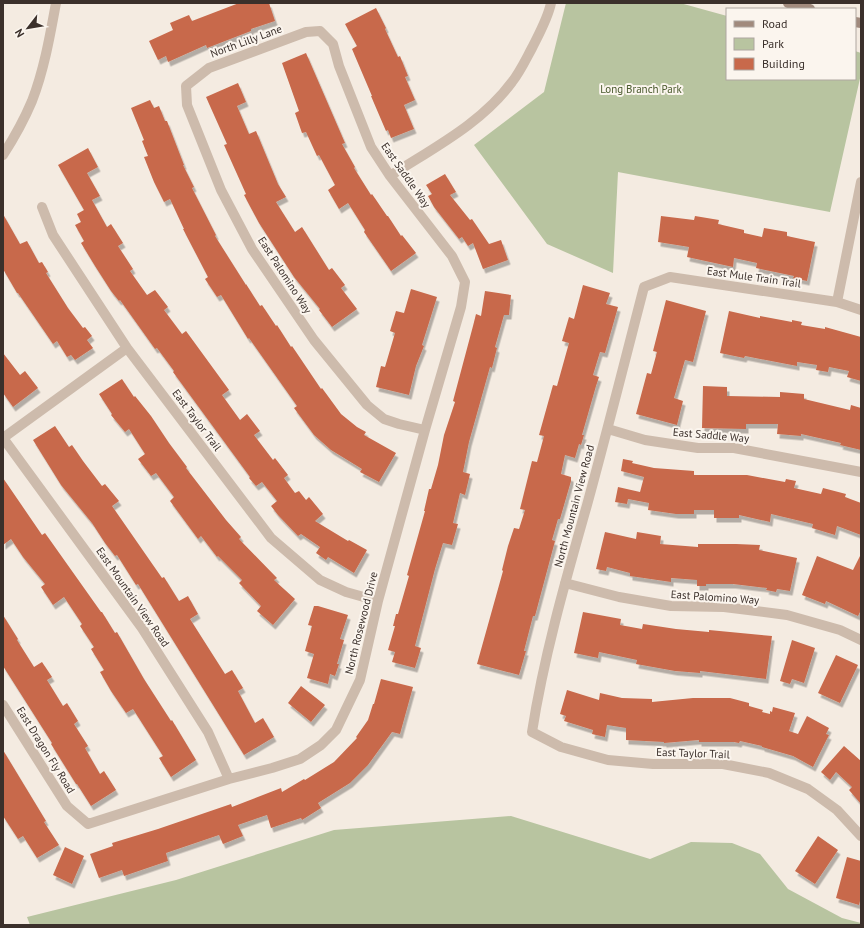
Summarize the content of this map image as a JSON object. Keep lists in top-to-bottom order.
{
  "streets": {
    "street": [
      "North Lilly Lane",
      "East Saddle Way",
      "East Palomino Way",
      "East Mule Train Trail",
      "East Taylor Trail",
      "North Mountain View Road",
      "East Mountain View Road",
      "North Rosewood Drive",
      "East Dragon Fly Road"
    ]
  },
  "crossings": [
    ["North Lilly Lane", "East Saddle Way"],
    ["North Lilly Lane", "East Palomino Way"],
    ["East Saddle Way", "North Mountain View Road"],
    ["East Saddle Way", "North Rosewood Drive"],
    ["East Palomino Way", "North Mountain View Road"],
    ["East Palomino Way", "North Rosewood Drive"],
    ["East Mule Train Trail", "North Mountain View Road"],
    ["East Taylor Trail", "North Mountain View Road"],
    ["East Taylor Trail", "North Rosewood Drive"],
    ["East Mountain View Road", "North Rosewood Drive"],
    ["North Rosewood Drive", "East Dragon Fly Road"]
  ],
  "parks": ["Long Branch Park"],
  "legend": ["Road", "Park", "Building"],
  "north": "bottom left"
}
